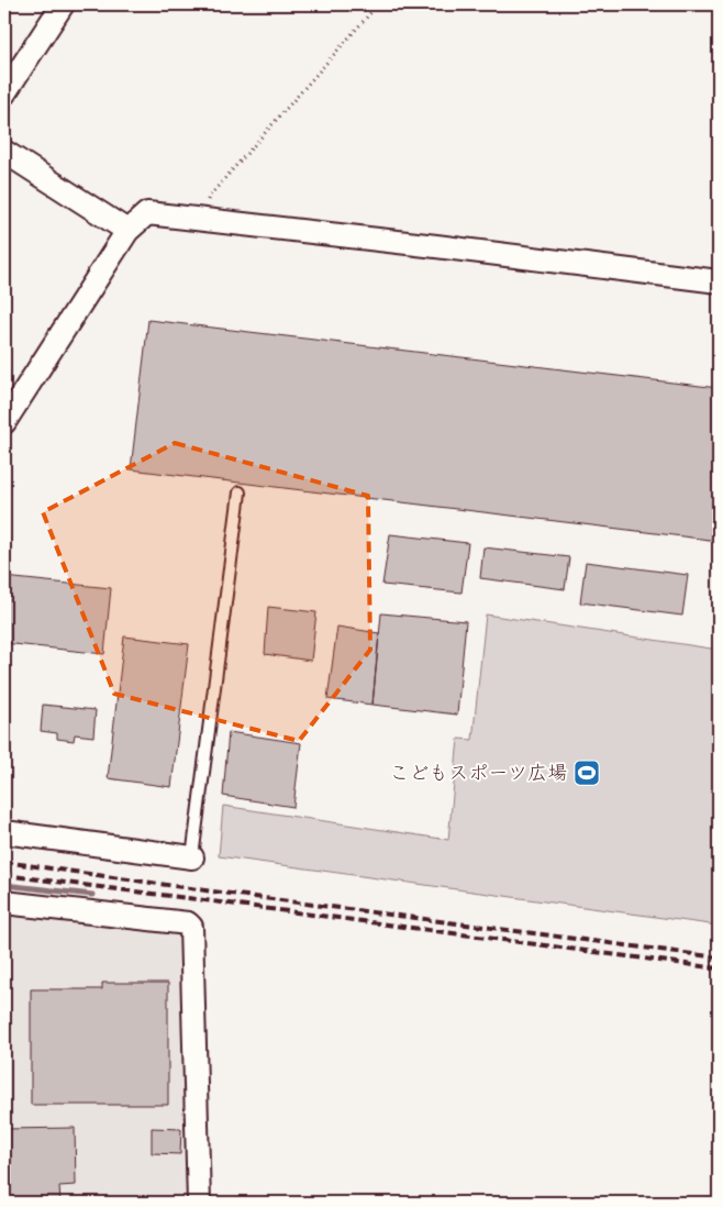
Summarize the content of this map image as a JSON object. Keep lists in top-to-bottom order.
{
  "places": {
    "sports": ["こどもスポーツ広場"]
  }
}
